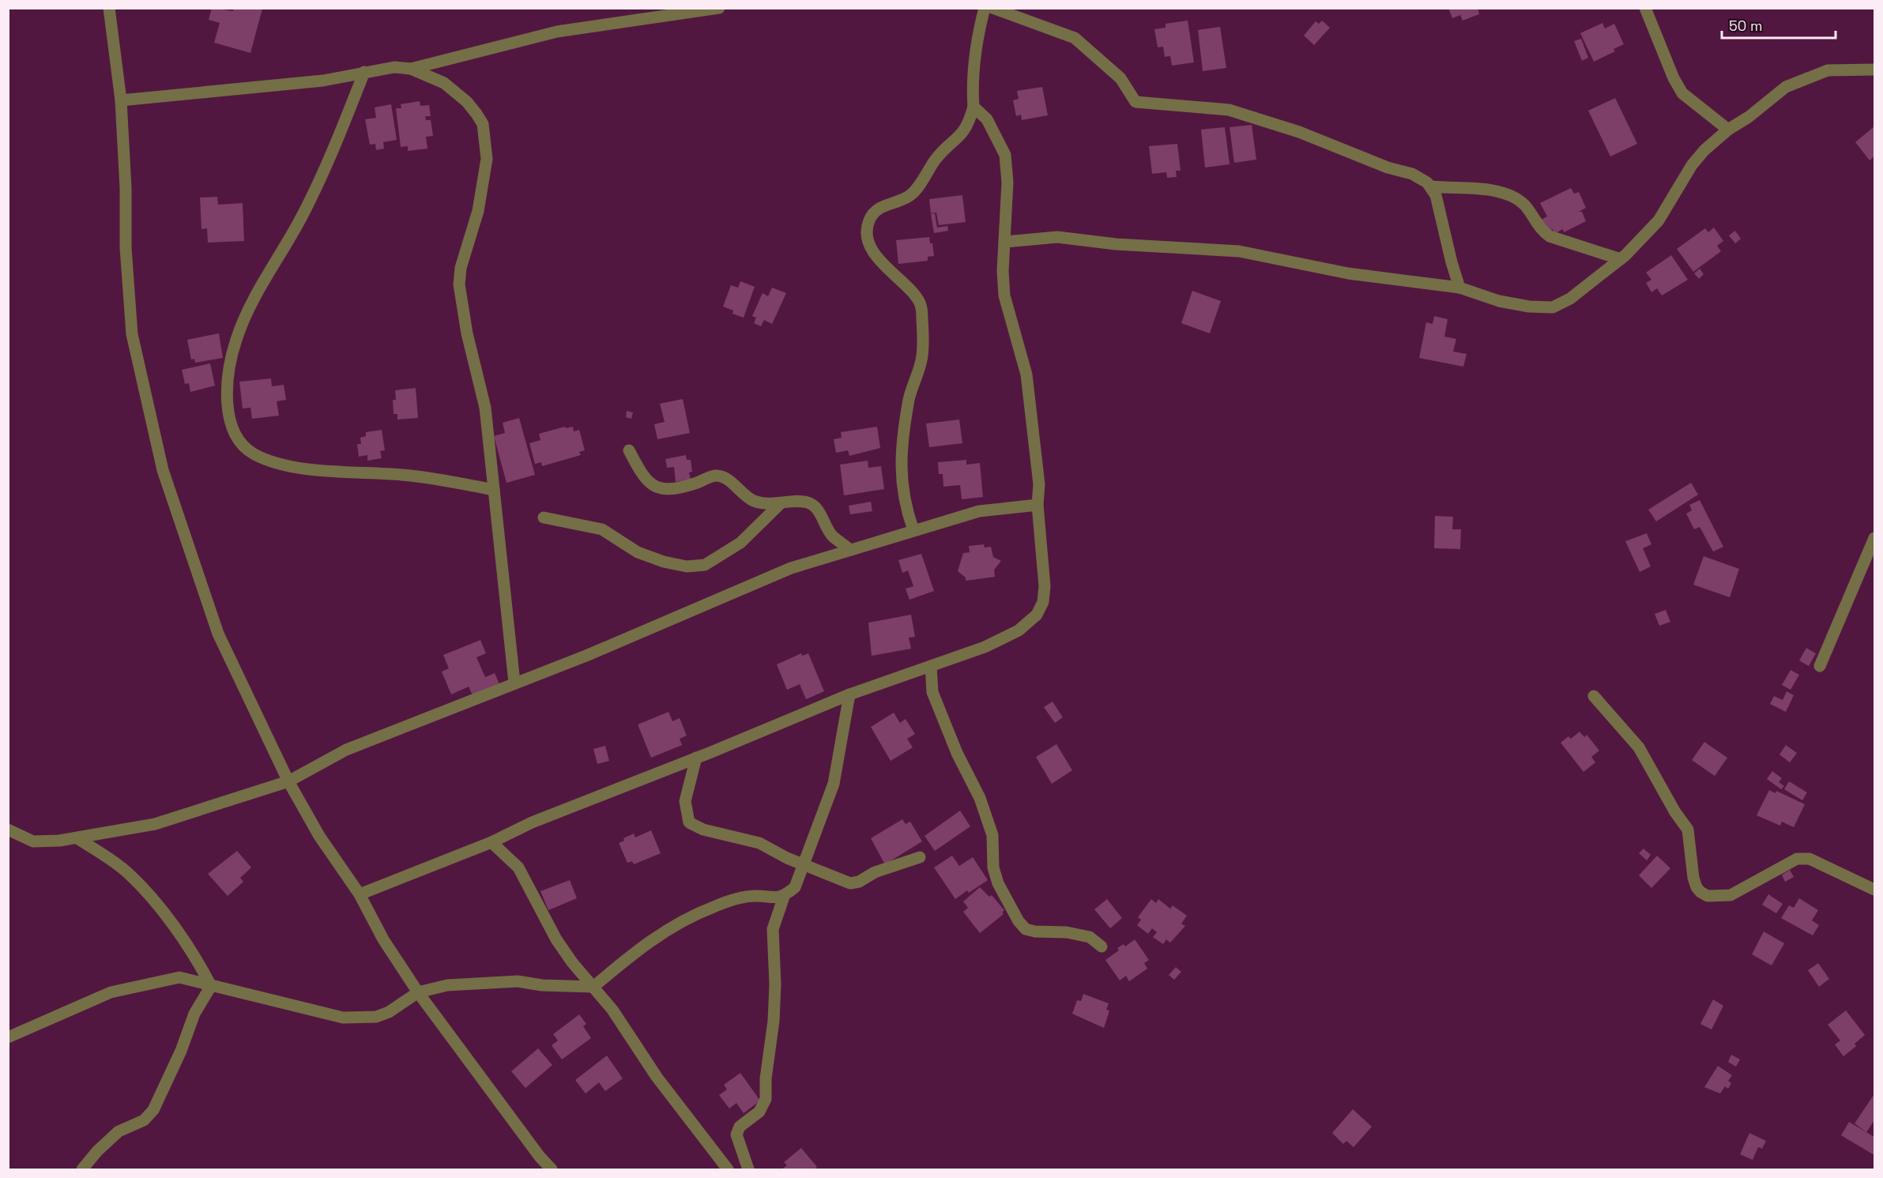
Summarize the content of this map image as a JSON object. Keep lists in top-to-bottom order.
{
  "scale_bar": "50 m"
}
